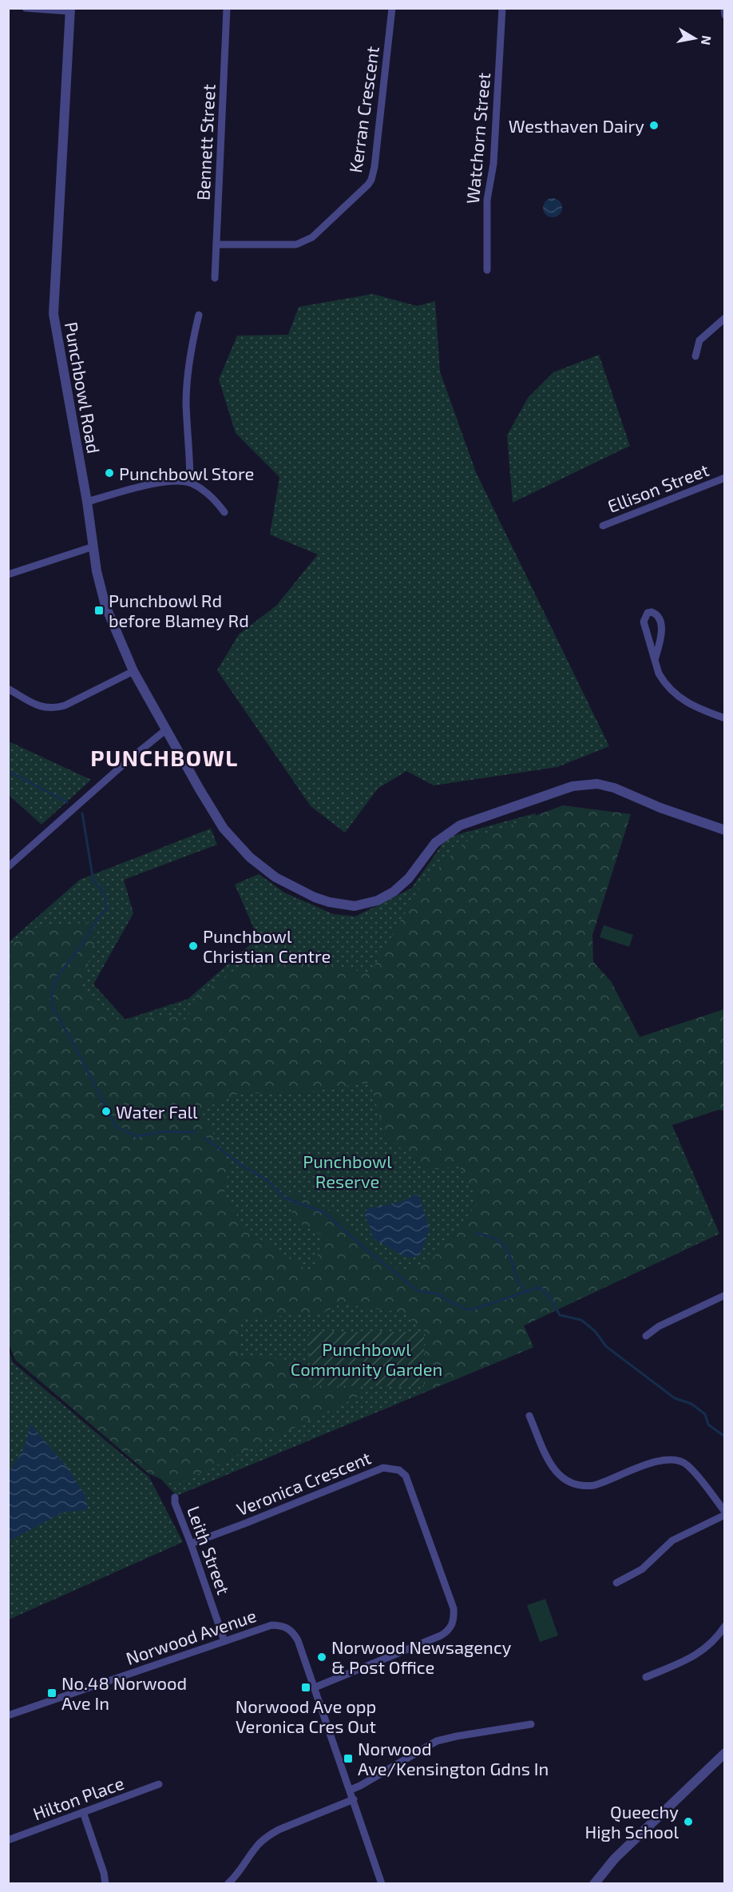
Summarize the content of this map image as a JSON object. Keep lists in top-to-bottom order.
{
  "streets": {
    "street": [
      "Kerran Crescent",
      "Watchorn Street",
      "Bennett Street",
      "Punchbowl Road",
      "Ellison Street",
      "Veronica Crescent",
      "Leith Street",
      "Norwood Avenue",
      "Hilton Place"
    ]
  },
  "crossings": [
    ["Kerran Crescent", "Bennett Street"],
    ["Veronica Crescent", "Leith Street"],
    ["Veronica Crescent", "Norwood Avenue"],
    ["Leith Street", "Norwood Avenue"]
  ],
  "districts": ["PUNCHBOWL"],
  "parks": ["Punchbowl Reserve", "Punchbowl Community Garden"],
  "places": {
    "other": [
      "Westhaven Dairy",
      "Punchbowl Store",
      "Punchbowl Christian Centre",
      "Water Fall",
      "Norwood Newsagency & Post Office",
      "Queechy High School"
    ],
    "transit": [
      "Punchbowl Rd before Blamey Rd",
      "Norwood Ave opp Veronica Cres Out",
      "No.48 Norwood Ave In",
      "Norwood Ave/Kensington Gdns In"
    ]
  },
  "north": "right"
}
